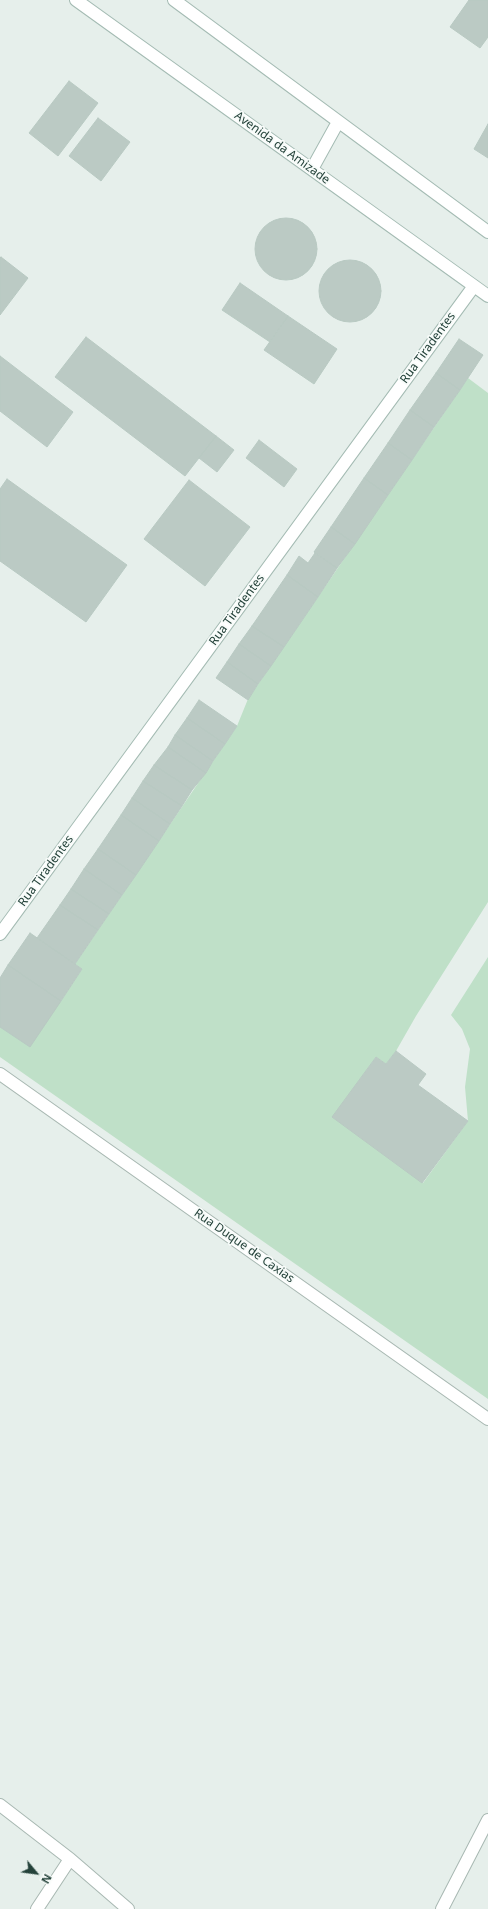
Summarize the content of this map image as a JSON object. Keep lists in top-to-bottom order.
{
  "streets": {
    "street": ["Avenida da Amizade", "Rua Tiradentes", "Rua Duque de Caxias"]
  },
  "crossings": [
    ["Avenida da Amizade", "Rua Tiradentes"]
  ],
  "north": "bottom right"
}
